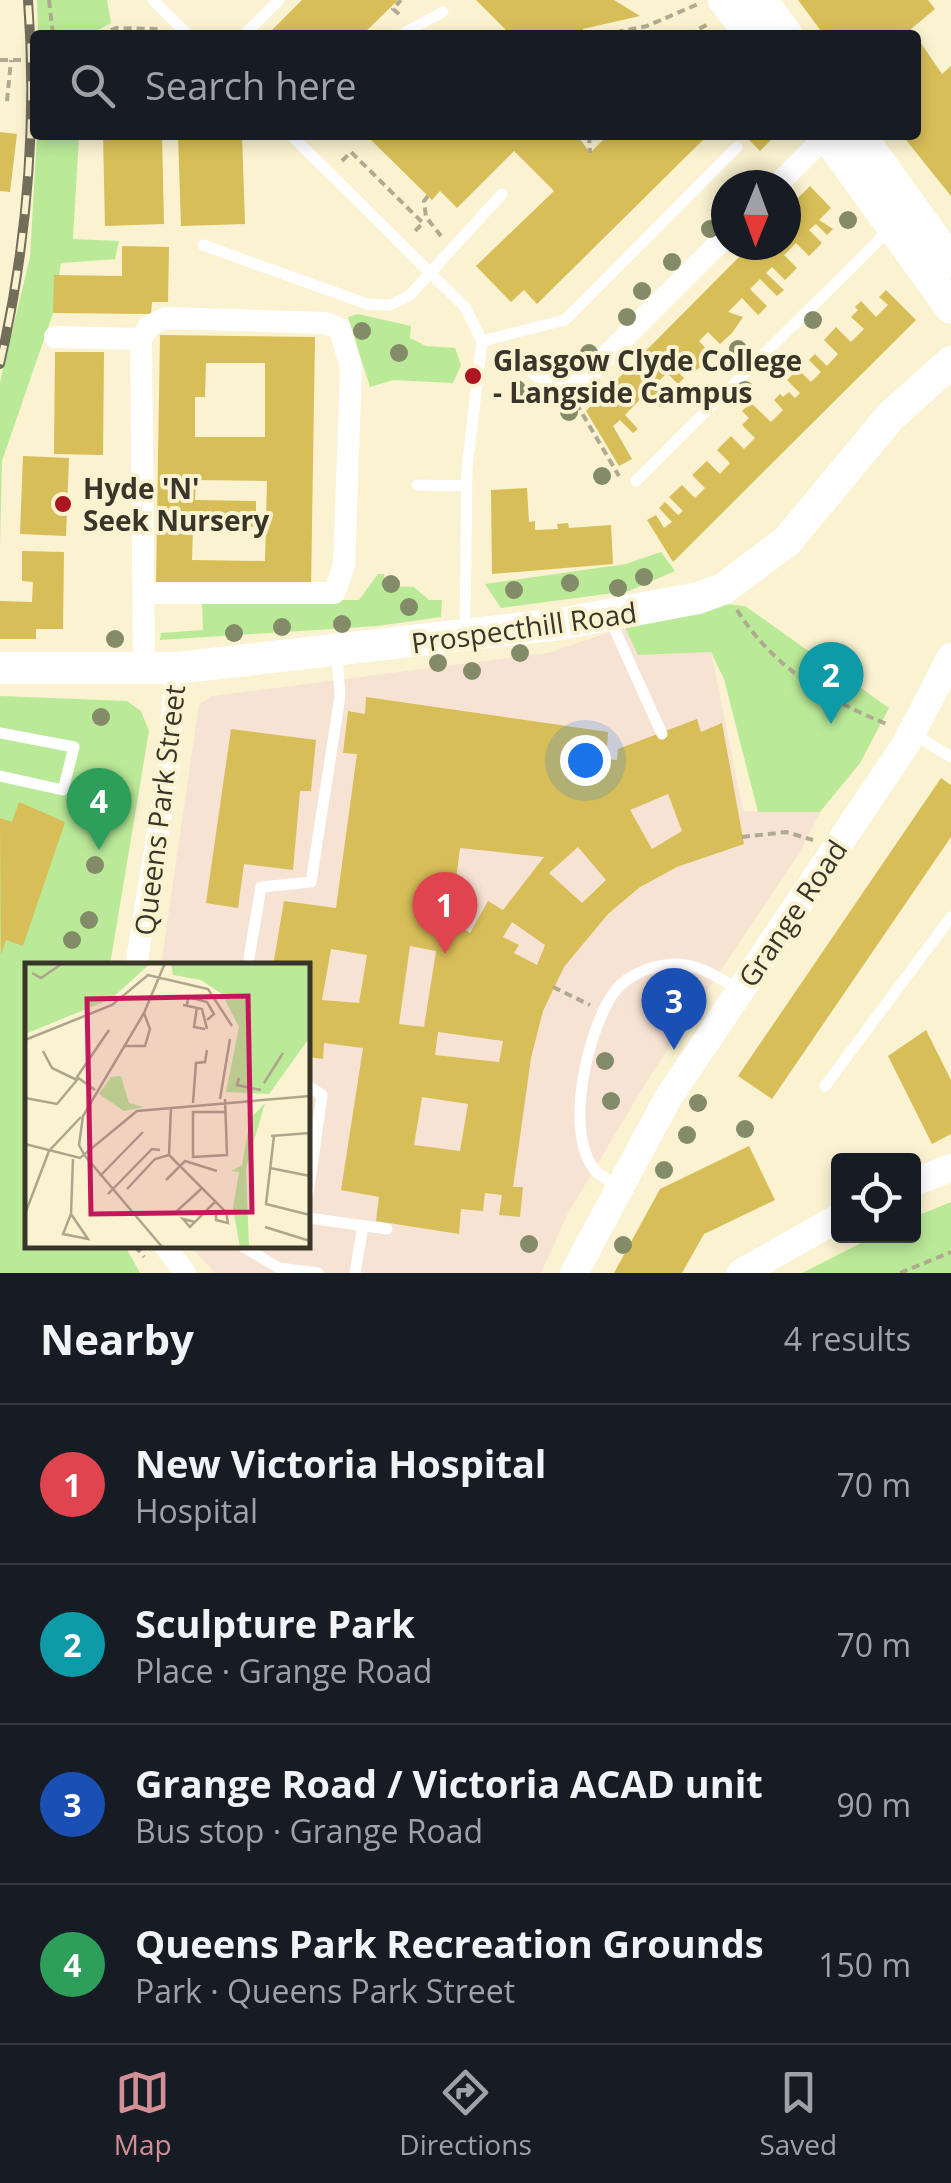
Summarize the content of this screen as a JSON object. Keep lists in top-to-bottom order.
{
  "streets": {
    "main road": ["Prospecthill Road"],
    "street": ["Queens Park Street", "Grange Road"]
  },
  "crossings": [
    ["Prospecthill Road", "Queens Park Street"]
  ],
  "places": ["Glasgow Clyde College - Langside Campus", "Hyde 'N' Seek Nursery"],
  "north": "bottom",
  "page": {
    "search": "Search here",
    "pins": [
      "2",
      "4",
      "1",
      "3"
    ],
    "heading": ["Nearby", "4 results"],
    "list": [
      {
        "mark": "1",
        "name": "New Victoria Hospital",
        "note": "Hospital",
        "value": "70 m"
      },
      {
        "mark": "2",
        "name": "Sculpture Park",
        "note": "Place · Grange Road",
        "value": "70 m"
      },
      {
        "mark": "3",
        "name": "Grange Road / Victoria ACAD unit",
        "note": "Bus stop · Grange Road",
        "value": "90 m"
      },
      {
        "mark": "4",
        "name": "Queens Park Recreation Grounds",
        "note": "Park · Queens Park Street",
        "value": "150 m"
      }
    ],
    "nav": ["Map", "Directions", "Saved"]
  }
}
